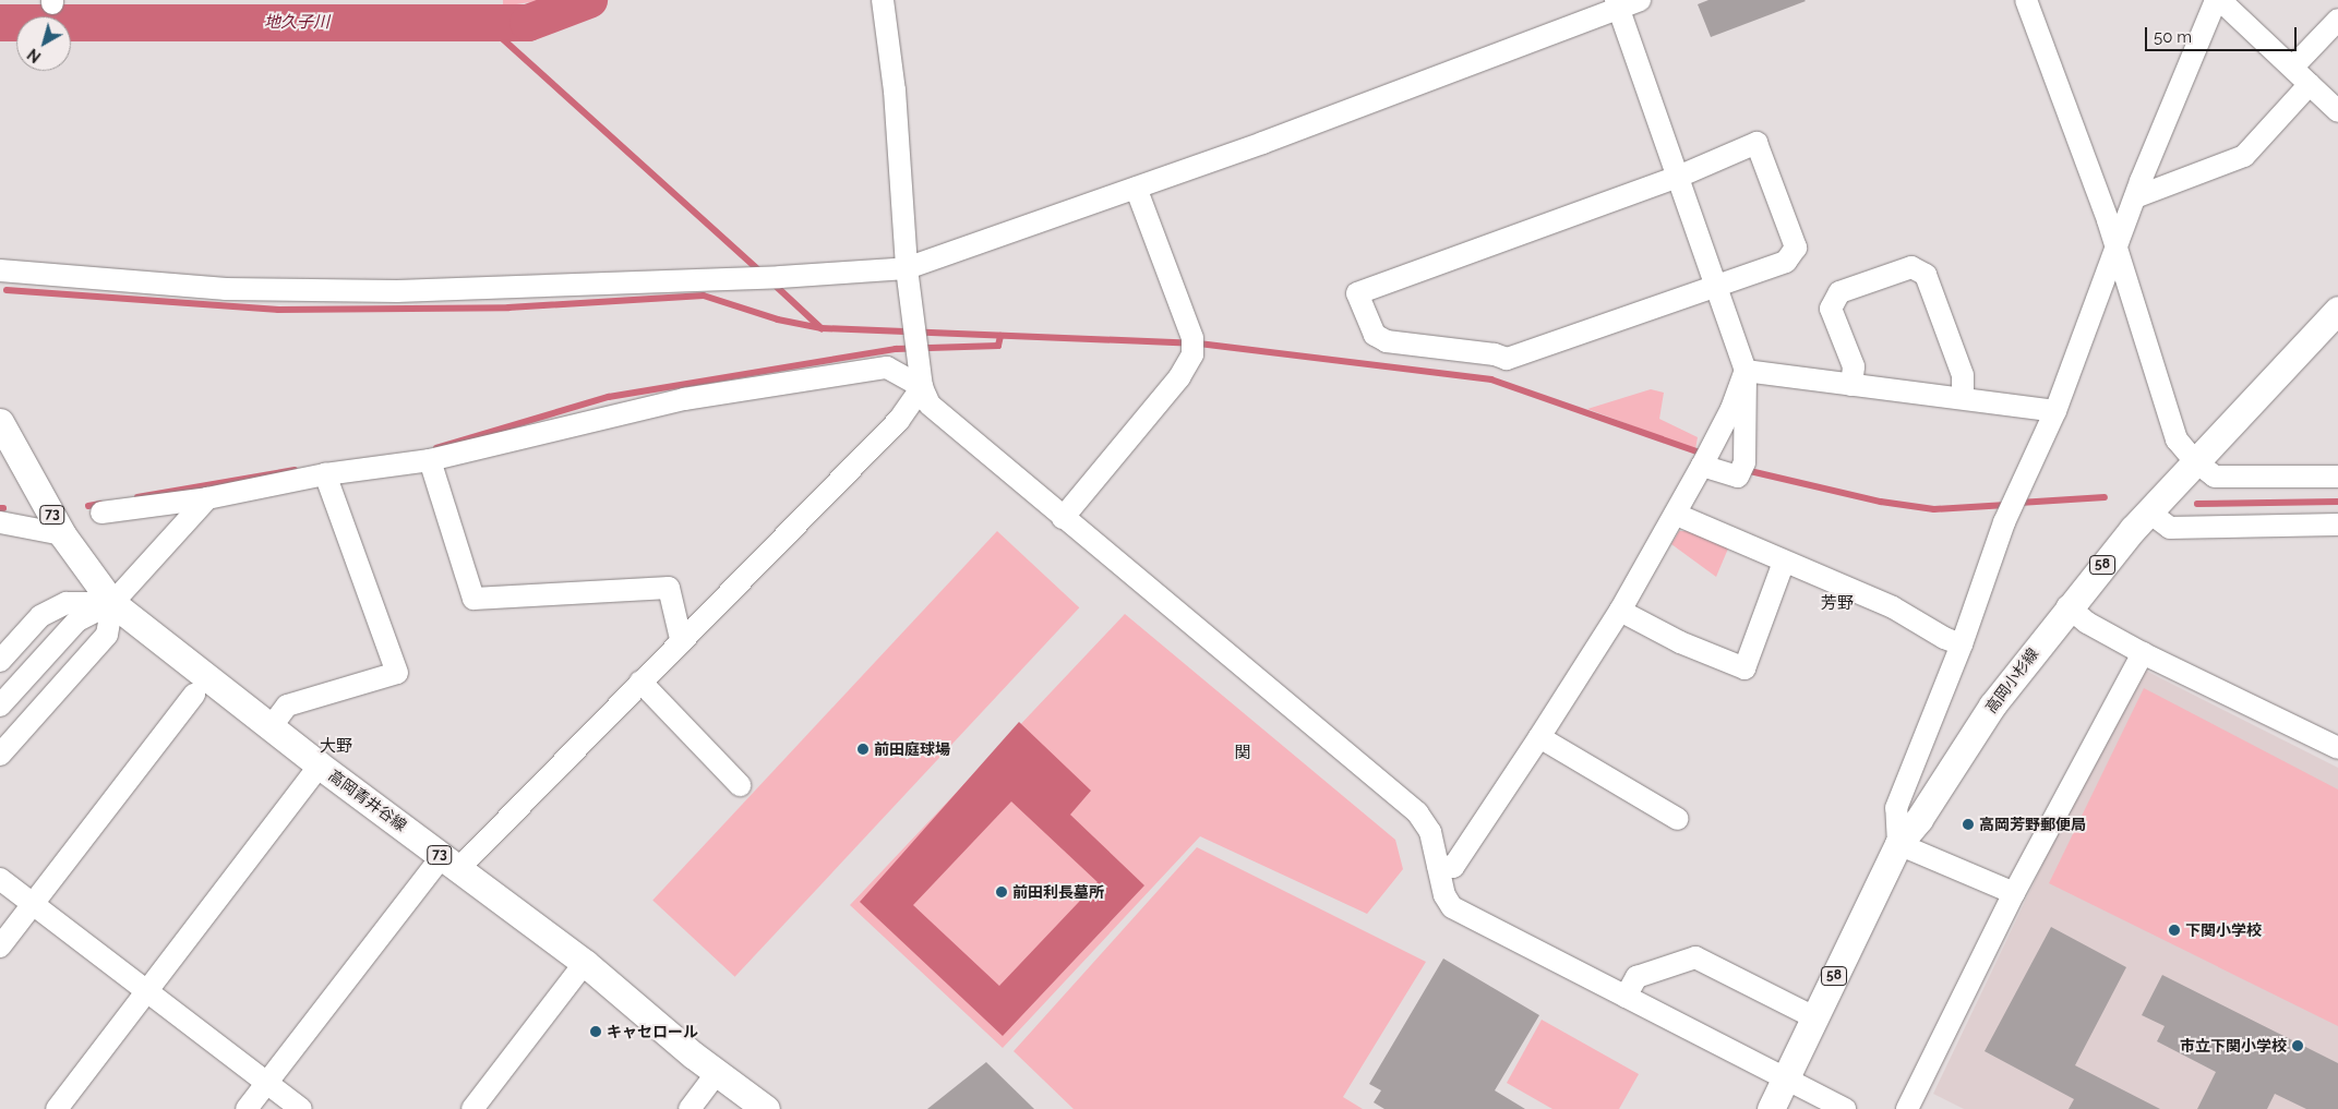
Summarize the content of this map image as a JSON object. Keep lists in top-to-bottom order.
{
  "streets": {
    "main road": [
      "73",
      "58",
      "高岡小杉線",
      "高岡青井谷線"
    ]
  },
  "districts": ["芳野", "大野", "関"],
  "water": ["地久子川"],
  "places": [
    "前田庭球場",
    "高岡芳野郵便局",
    "前田利長墓所",
    "下関小学校",
    "キャセロール",
    "市立下関小学校"
  ],
  "scale_bar": "50 m",
  "north": "bottom left"
}
